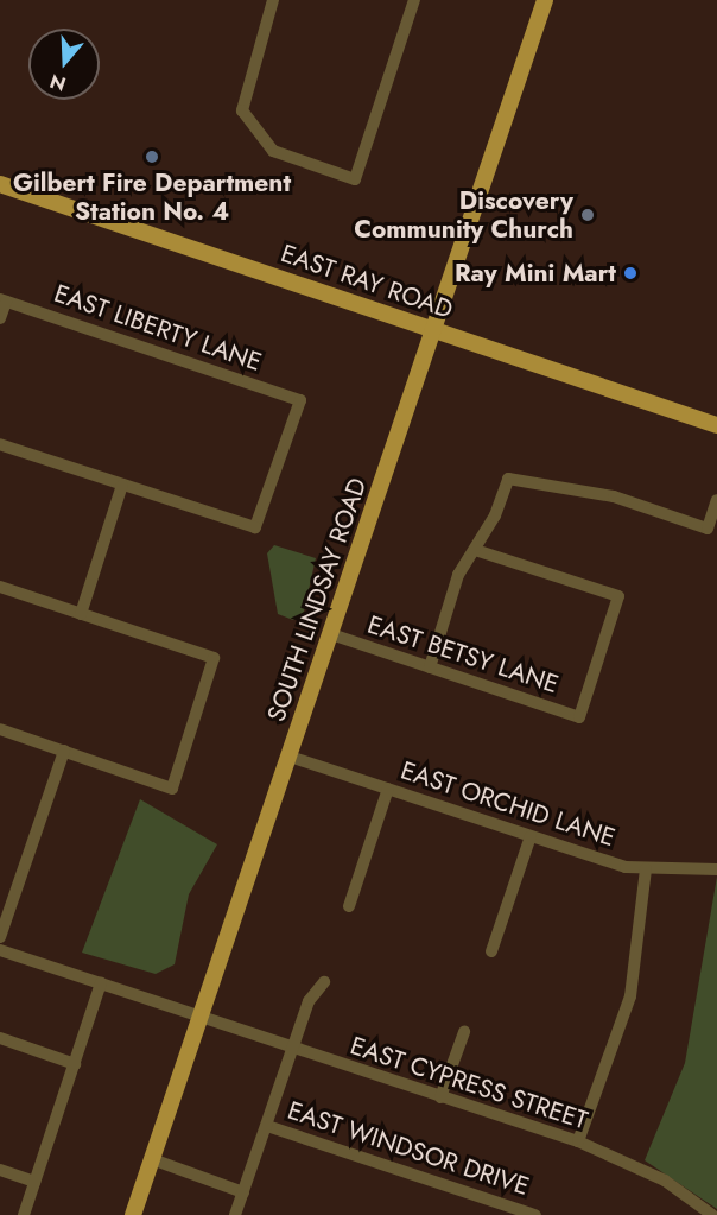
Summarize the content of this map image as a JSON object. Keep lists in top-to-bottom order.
{
  "streets": {
    "main road": ["EAST RAY ROAD", "SOUTH LINDSAY ROAD"],
    "street": [
      "EAST LIBERTY LANE",
      "EAST BETSY LANE",
      "EAST ORCHID LANE",
      "EAST CYPRESS STREET",
      "EAST WINDSOR DRIVE"
    ]
  },
  "crossings": [
    ["EAST RAY ROAD", "SOUTH LINDSAY ROAD"],
    ["SOUTH LINDSAY ROAD", "EAST BETSY LANE"],
    ["SOUTH LINDSAY ROAD", "EAST ORCHID LANE"],
    ["SOUTH LINDSAY ROAD", "EAST CYPRESS STREET"]
  ],
  "places": ["Gilbert Fire Department Station No. 4", "Discovery Community Church", "Ray Mini Mart"],
  "north": "bottom"
}
